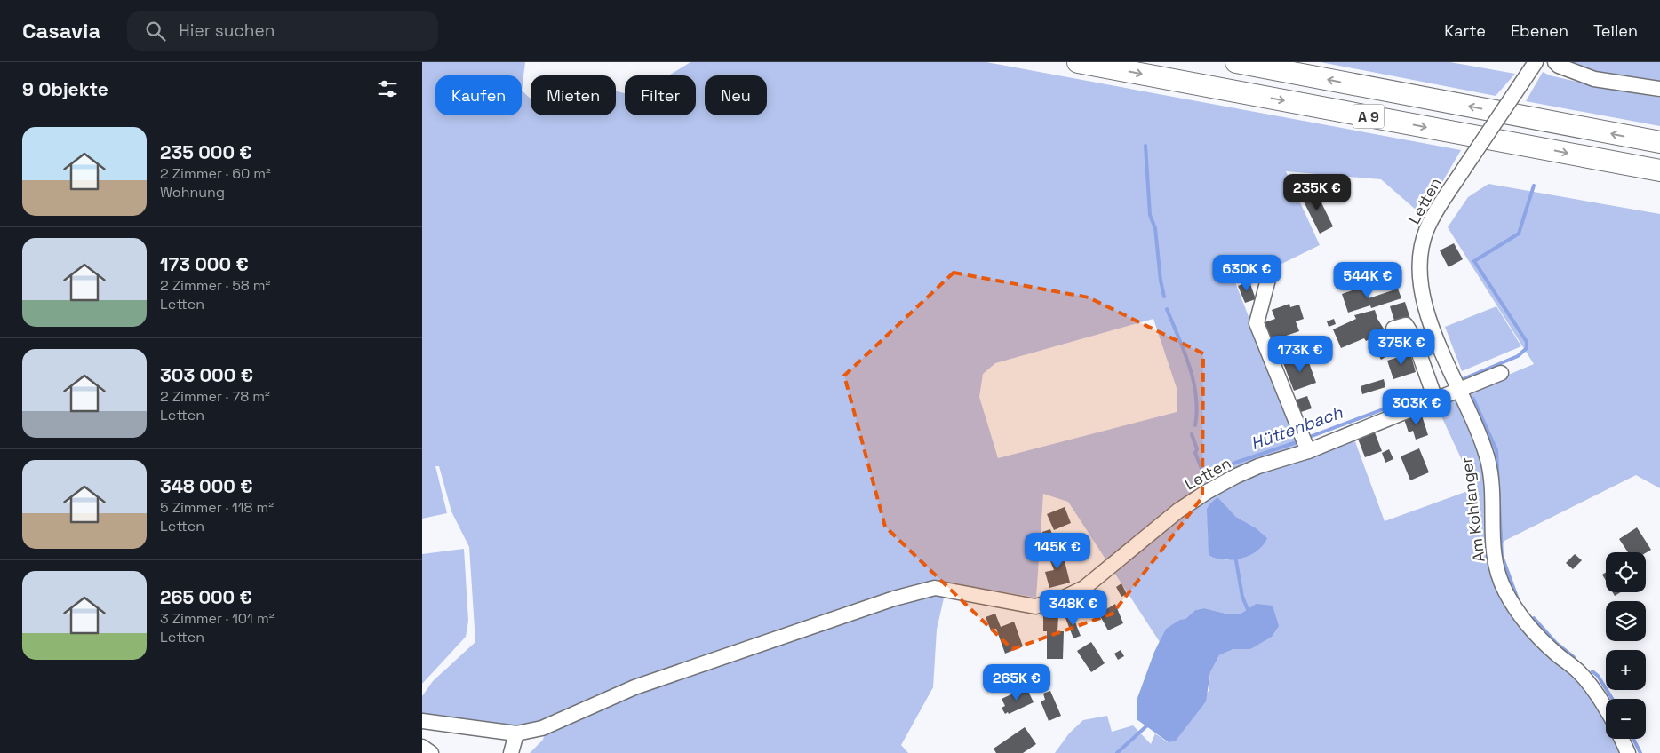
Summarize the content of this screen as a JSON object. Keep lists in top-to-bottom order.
{
  "streets": {
    "highway": ["A 9"],
    "street": ["Letten", "Am Kohlanger"]
  },
  "crossings": [
    ["Letten", "Am Kohlanger"]
  ],
  "water": ["Hüttenbach"],
  "page": {
    "header": "Casavia",
    "search": "Hier suchen",
    "nav": ["Karte", "Ebenen", "Teilen"],
    "heading": "9 Objekte",
    "chip": [
      "Kaufen",
      "Mieten",
      "Filter",
      "Neu"
    ],
    "list": [
      {
        "name": "235 000 €",
        "note": "2 Zimmer · 60 m² · Wohnung"
      },
      {
        "name": "173 000 €",
        "note": "2 Zimmer · 58 m² · Letten"
      },
      {
        "name": "303 000 €",
        "note": "2 Zimmer · 78 m² · Letten"
      },
      {
        "name": "348 000 €",
        "note": "5 Zimmer · 118 m² · Letten"
      },
      {
        "name": "265 000 €",
        "note": "3 Zimmer · 101 m² · Letten"
      }
    ],
    "price": [
      "235K €",
      "630K €",
      "544K €",
      "375K €",
      "173K €",
      "303K €",
      "145K €",
      "348K €",
      "265K €"
    ],
    "map_buttons": ["+", "−"]
  }
}
